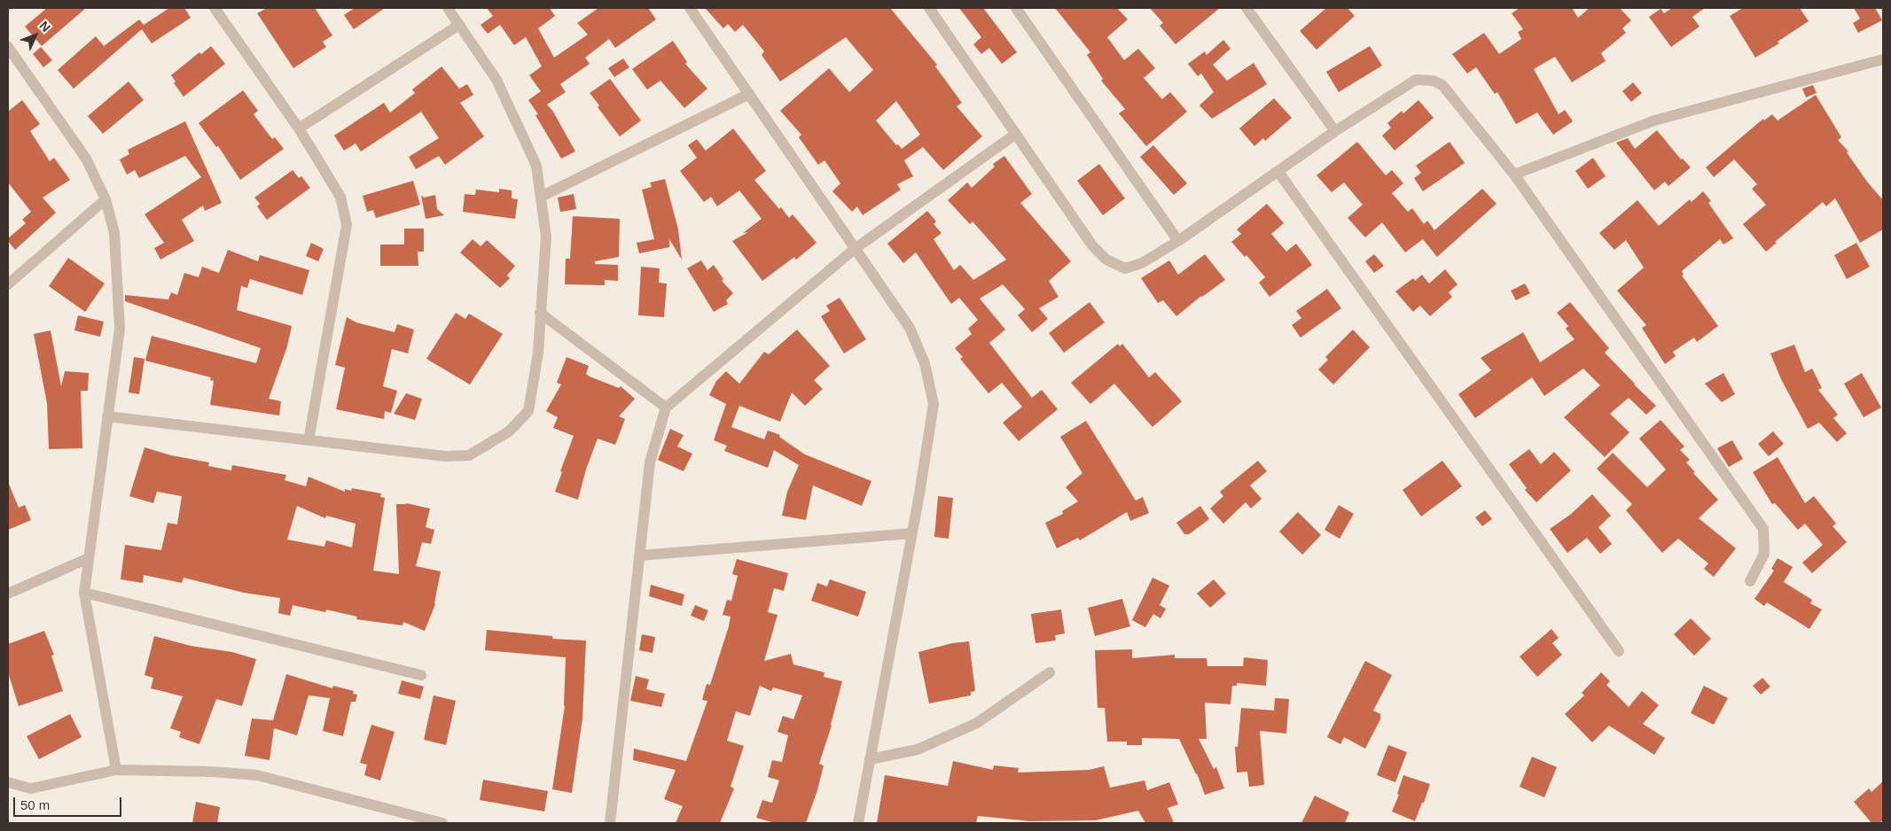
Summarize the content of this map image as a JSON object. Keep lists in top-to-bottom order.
{
  "scale_bar": "50 m",
  "north": "top right"
}
